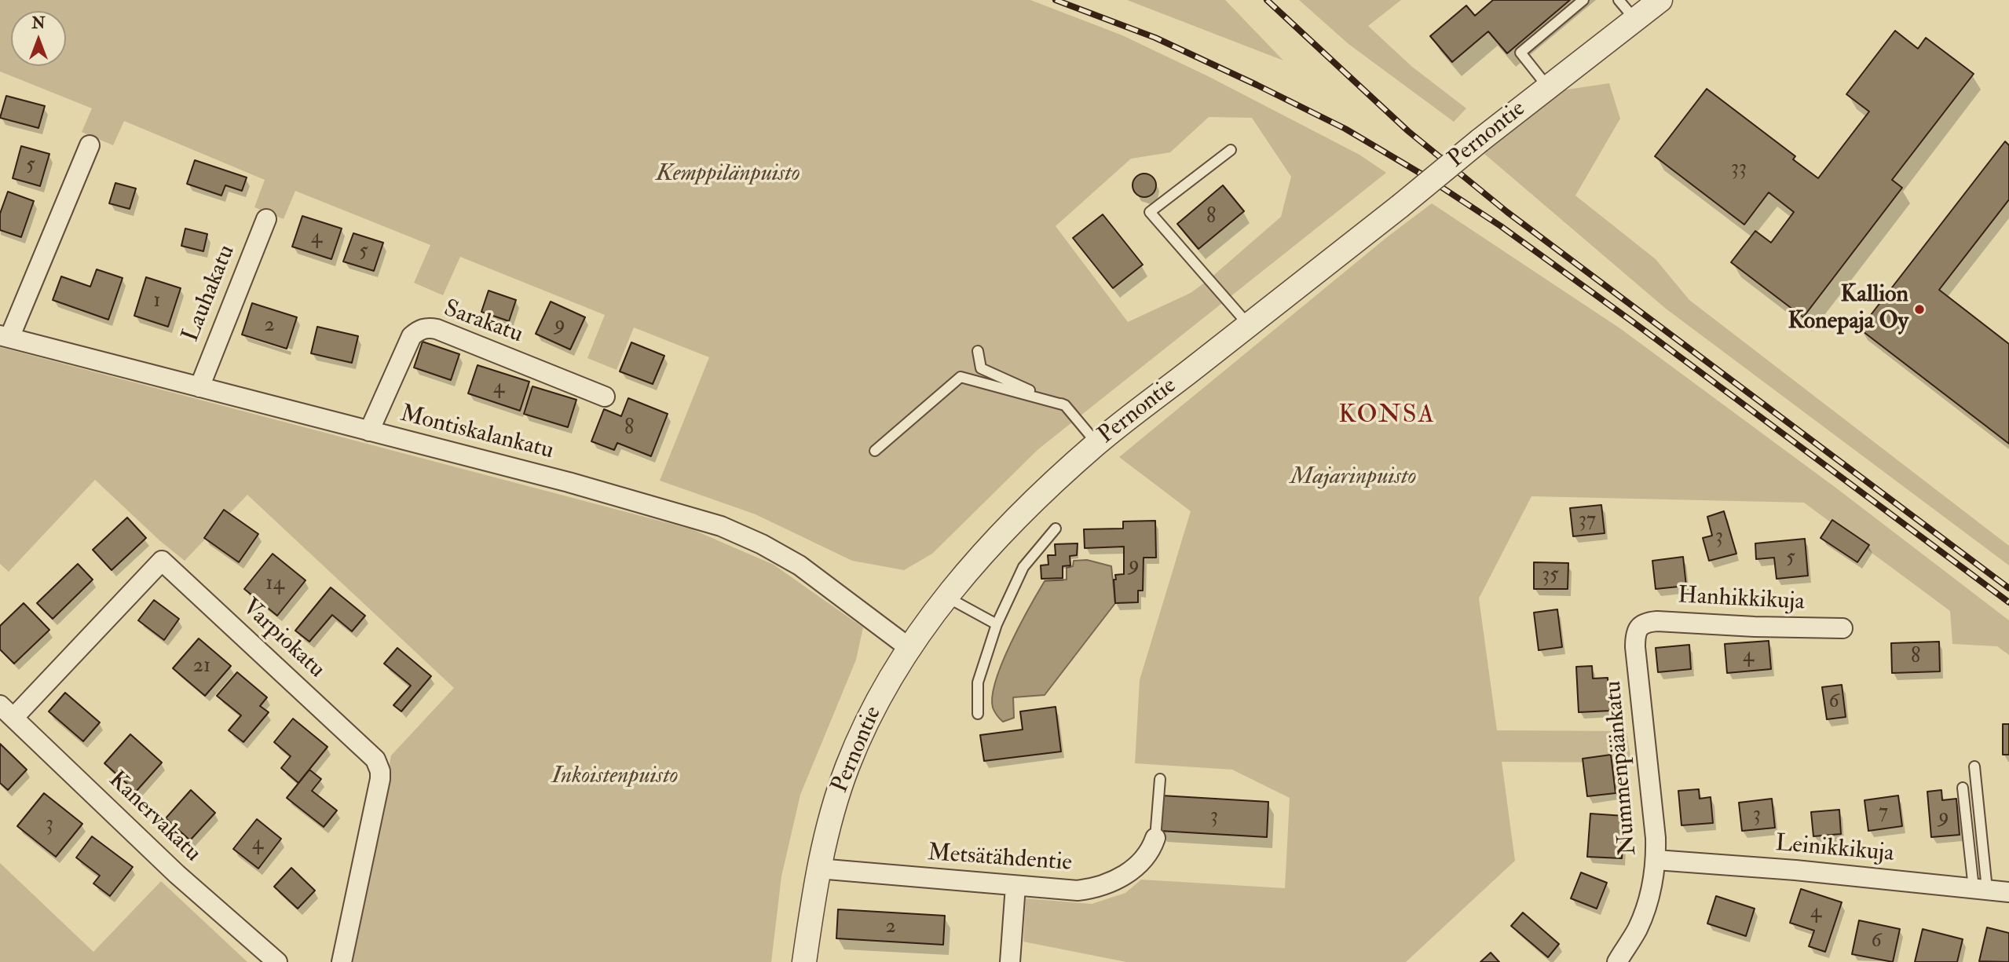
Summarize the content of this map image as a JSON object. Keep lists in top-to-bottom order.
{
  "streets": {
    "street": [
      "Pernontie",
      "Lauhakatu",
      "Sarakatu",
      "Montiskalankatu",
      "Hanhikkikuja",
      "Varpiokatu",
      "Nummenpäänkatu",
      "Kanervakatu",
      "Leinikkikuja",
      "Metsätähdentie"
    ]
  },
  "crossings": [
    ["Pernontie", "Montiskalankatu"],
    ["Pernontie", "Metsätähdentie"],
    ["Lauhakatu", "Montiskalankatu"],
    ["Sarakatu", "Montiskalankatu"],
    ["Hanhikkikuja", "Nummenpäänkatu"],
    ["Varpiokatu", "Kanervakatu"],
    ["Nummenpäänkatu", "Leinikkikuja"]
  ],
  "districts": ["KONSA"],
  "parks": ["Kemppilänpuisto", "Majarinpuisto", "Inkoistenpuisto"],
  "places": ["Kallion Konepaja Oy"],
  "house_numbers": [
    "5",
    "33",
    "8",
    "4",
    "5",
    "1",
    "9",
    "2",
    "4",
    "8",
    "37",
    "3",
    "5",
    "9",
    "35",
    "14",
    "4",
    "8",
    "21",
    "6",
    "7",
    "3",
    "3",
    "9",
    "3",
    "4",
    "4",
    "2",
    "6"
  ],
  "north": "top"
}
